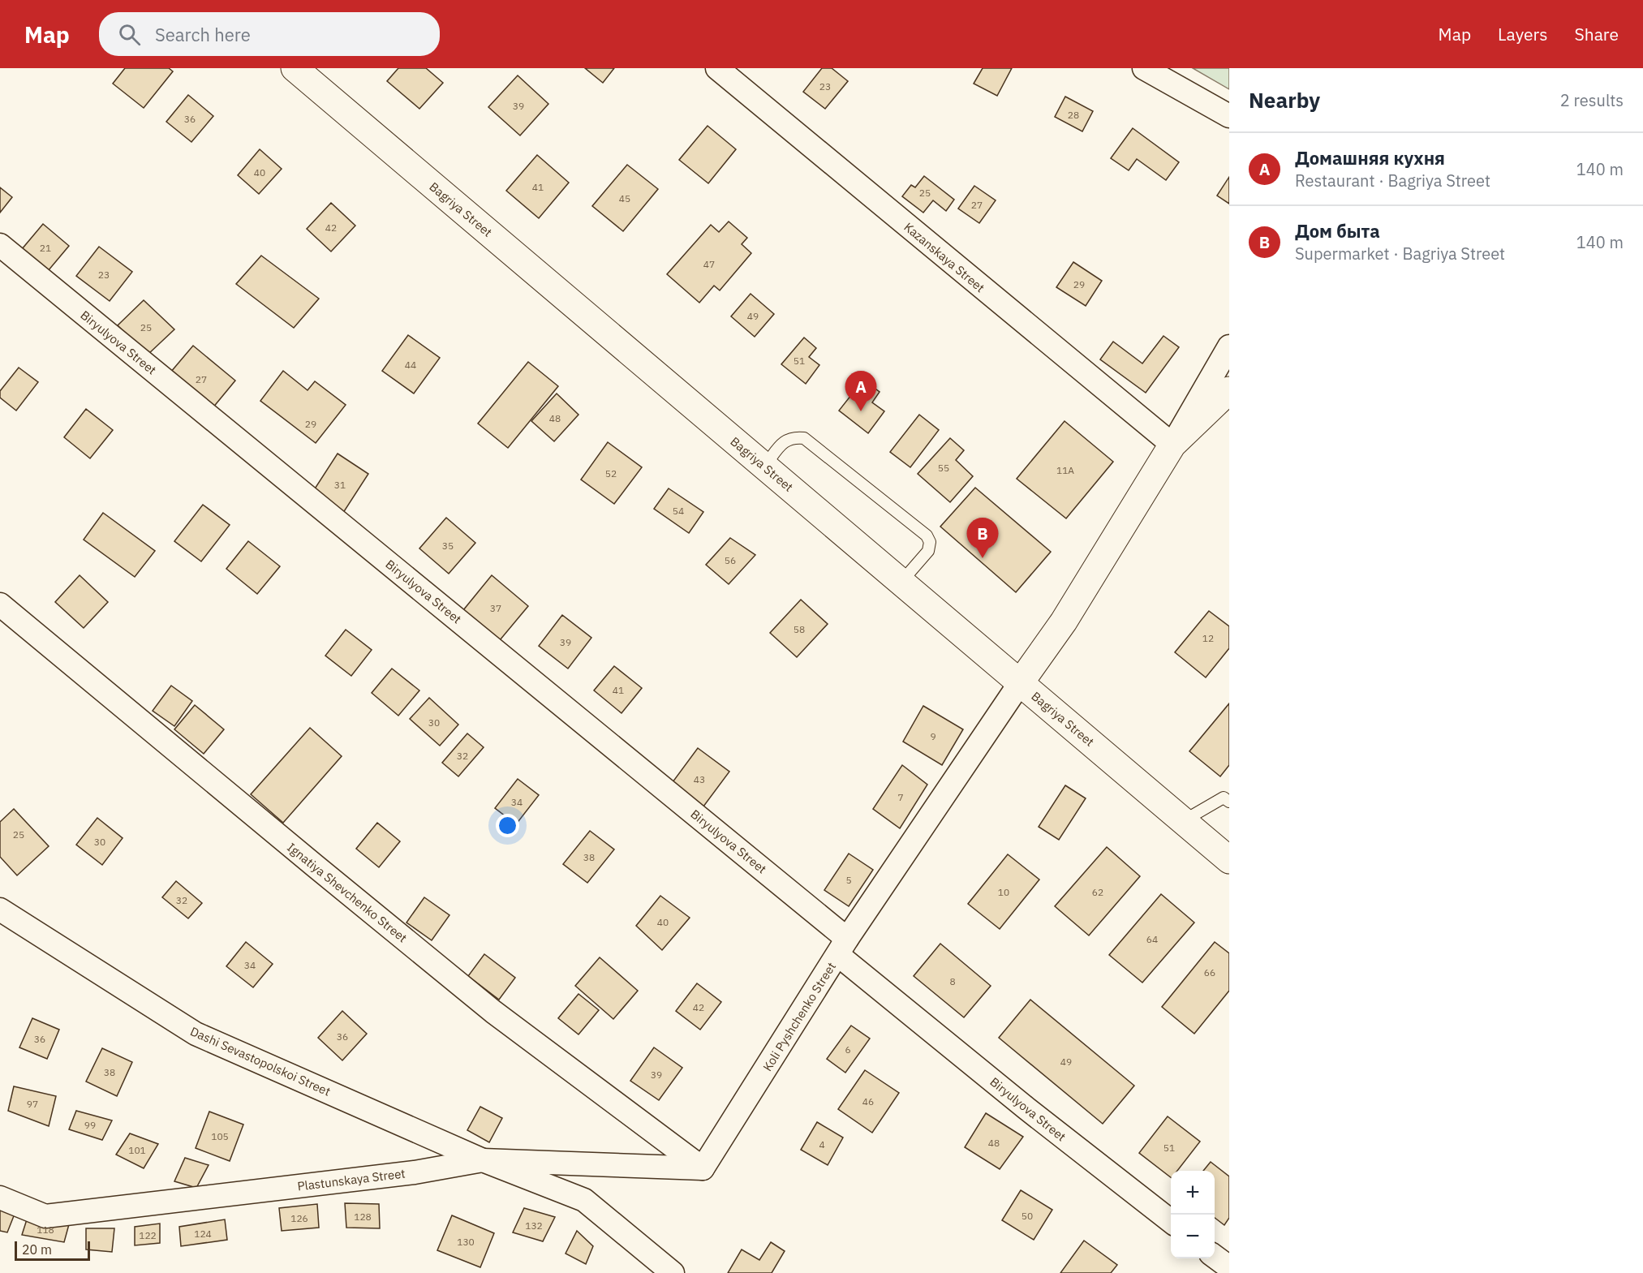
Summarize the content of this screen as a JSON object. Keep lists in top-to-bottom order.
{
  "streets": {
    "main road": ["Bagriya Street"],
    "street": [
      "Kazanskaya Street",
      "Biryulyova Street",
      "Ignatiya Shevchenko Street",
      "Koli Pyshchenko Street",
      "Dashi Sevastopolskoi Street",
      "Plastunskaya Street"
    ]
  },
  "crossings": [
    ["Bagriya Street", "Koli Pyshchenko Street"],
    ["Biryulyova Street", "Koli Pyshchenko Street"],
    ["Ignatiya Shevchenko Street", "Koli Pyshchenko Street"],
    ["Dashi Sevastopolskoi Street", "Plastunskaya Street"]
  ],
  "house_numbers": [
    "23",
    "39",
    "28",
    "36",
    "40",
    "41",
    "25",
    "45",
    "27",
    "42",
    "21",
    "47",
    "23",
    "29",
    "49",
    "25",
    "51",
    "44",
    "27",
    "48",
    "29",
    "55",
    "11А",
    "52",
    "31",
    "54",
    "35",
    "56",
    "37",
    "58",
    "12",
    "39",
    "41",
    "30",
    "9",
    "32",
    "43",
    "7",
    "34",
    "25",
    "30",
    "38",
    "5",
    "10",
    "62",
    "32",
    "40",
    "64",
    "34",
    "66",
    "8",
    "42",
    "36",
    "36",
    "6",
    "49",
    "38",
    "39",
    "46",
    "97",
    "99",
    "105",
    "48",
    "4",
    "51",
    "101",
    "50",
    "128",
    "126",
    "132",
    "118",
    "124",
    "122",
    "130"
  ],
  "scale_bar": "20 m",
  "page": {
    "header": "Map",
    "search": "Search here",
    "nav": ["Map", "Layers", "Share"],
    "heading": ["Nearby", "2 results"],
    "list": [
      {
        "mark": "A",
        "name": "Домашняя кухня",
        "note": "Restaurant · Bagriya Street",
        "value": "140 m"
      },
      {
        "mark": "B",
        "name": "Дом быта",
        "note": "Supermarket · Bagriya Street",
        "value": "140 m"
      }
    ],
    "pins": ["A", "B"],
    "map_buttons": ["+", "−"],
    "scale": "20 m"
  }
}
